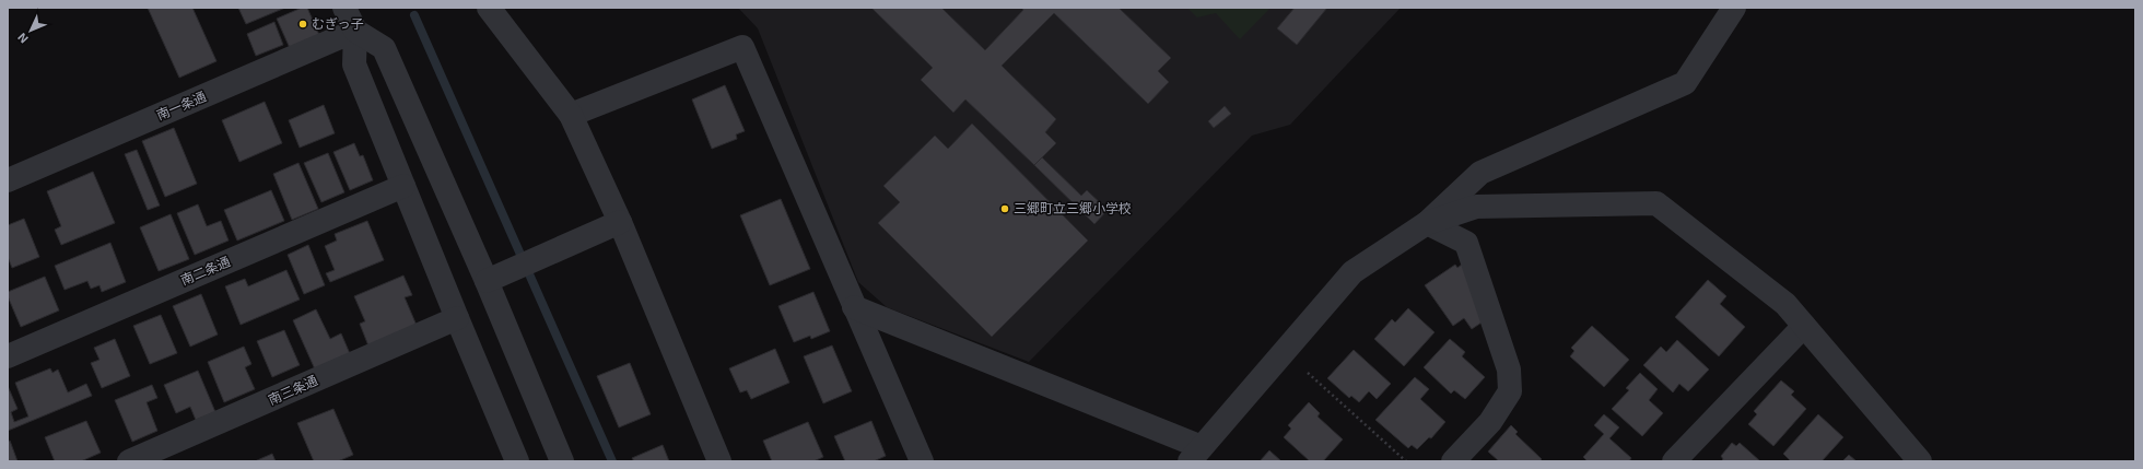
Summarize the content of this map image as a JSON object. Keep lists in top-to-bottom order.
{
  "streets": {
    "street": ["南一条通", "南二条通", "南三条通"]
  },
  "places": ["むぎっ子", "三郷町立三郷小学校"],
  "north": "bottom left"
}
